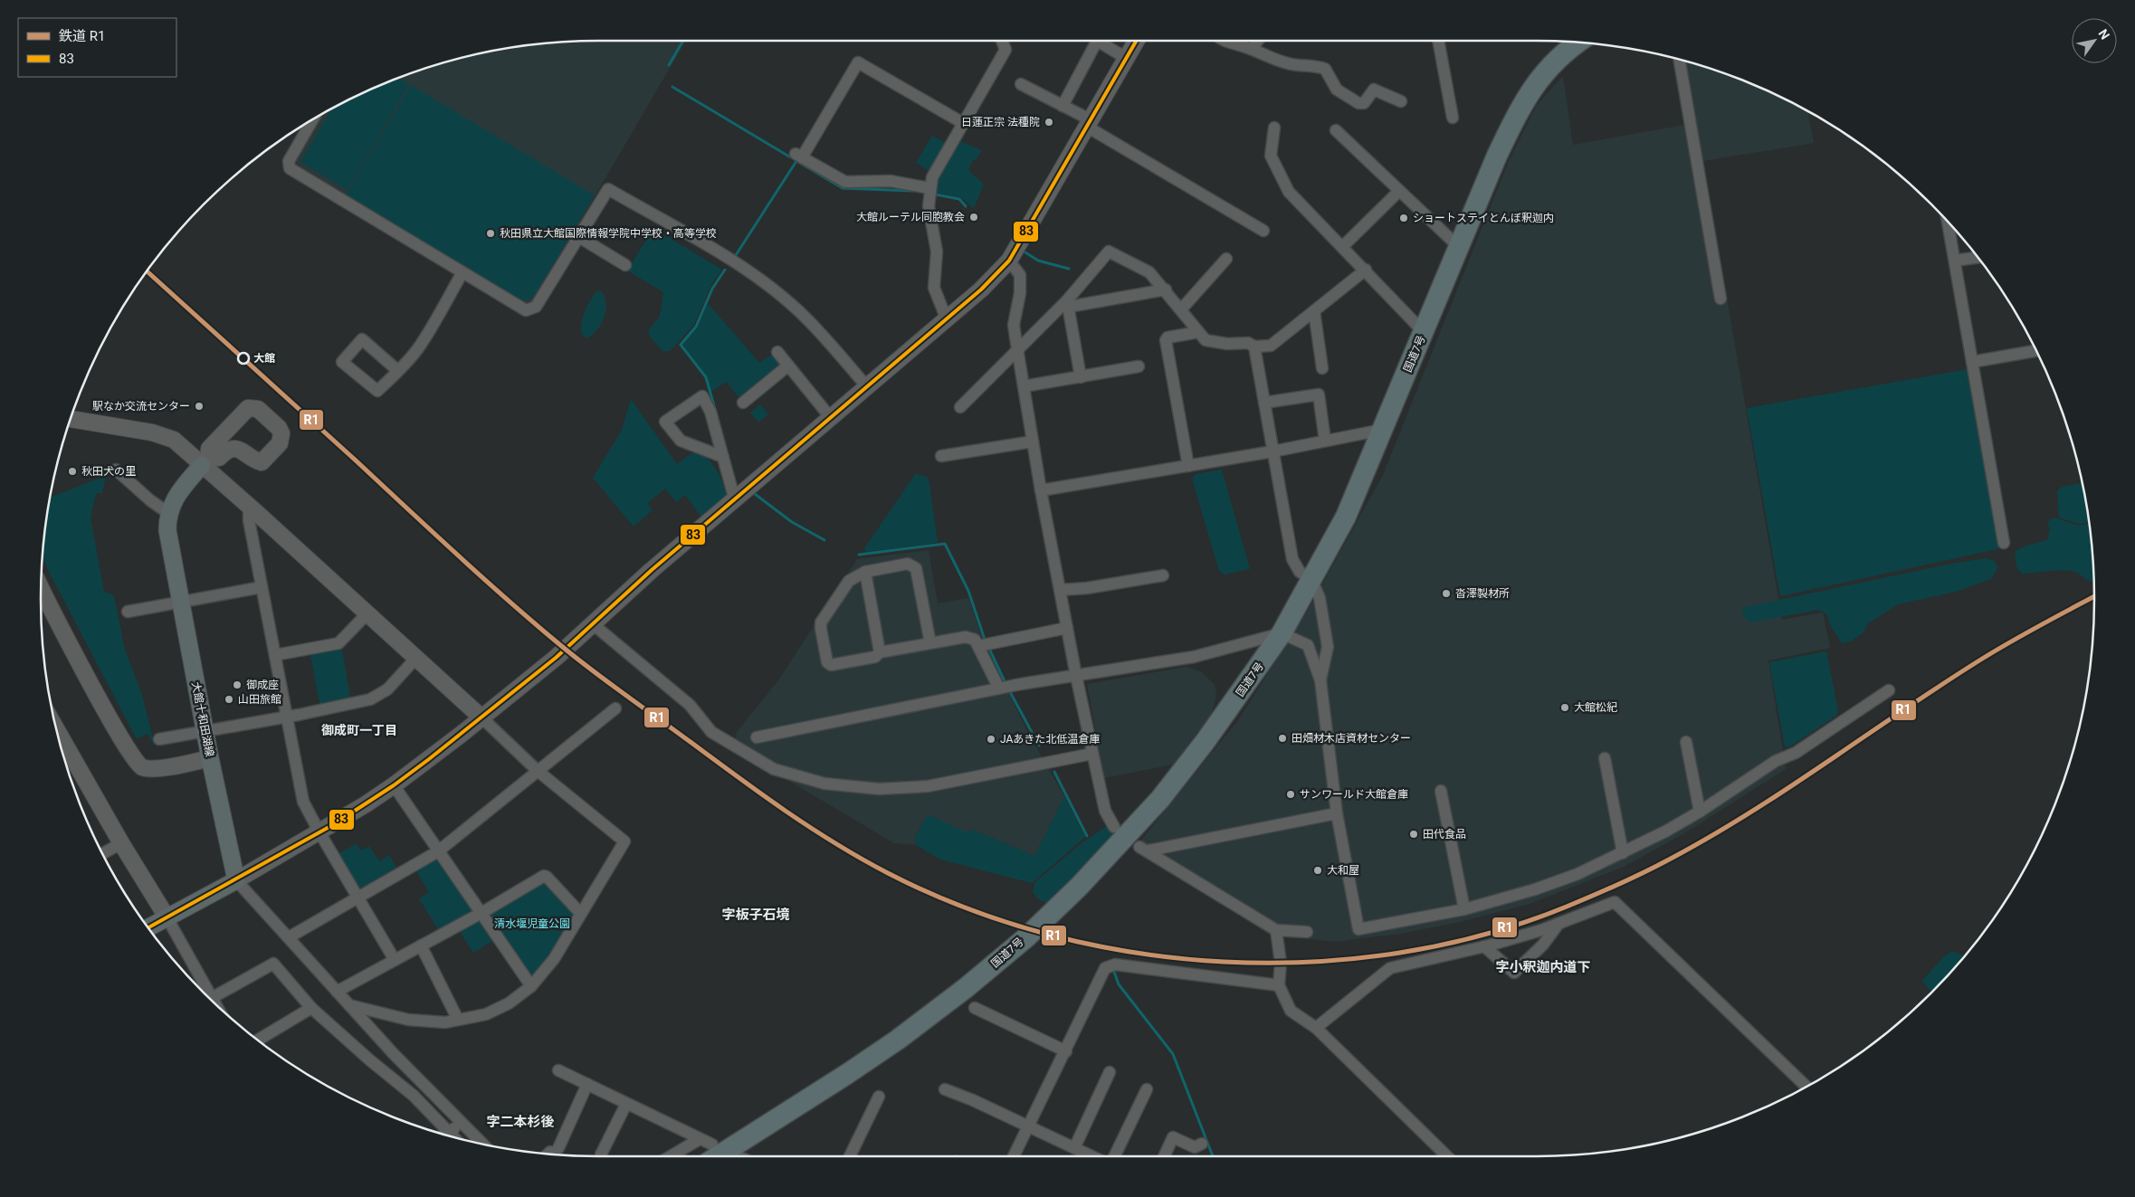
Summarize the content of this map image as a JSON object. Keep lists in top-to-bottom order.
{
  "streets": {
    "highway": ["国道7号"],
    "main road": ["大館十和田湖線"]
  },
  "districts": [
    "御成町一丁目",
    "字板子石境",
    "字小釈迦内道下",
    "字二本杉後"
  ],
  "parks": ["清水堰児童公園"],
  "places": [
    "日蓮正宗 法種院",
    "大館ルーテル同胞教会",
    "ショートステイとんぼ釈迦内",
    "秋田県立大館国際情報学院中学校・高等学校",
    "大館",
    "駅なか交流センター",
    "秋田犬の里",
    "沓澤製材所",
    "御成座",
    "山田旅館",
    "大館松紀",
    "田畑材木店資材センター",
    "JAあきた北低温倉庫",
    "サンワールド大館倉庫",
    "田代食品",
    "大和屋"
  ],
  "lines": ["transit line 83", "rail line R1"],
  "legend": ["鉄道 R1", "83"],
  "north": "top right"
}
